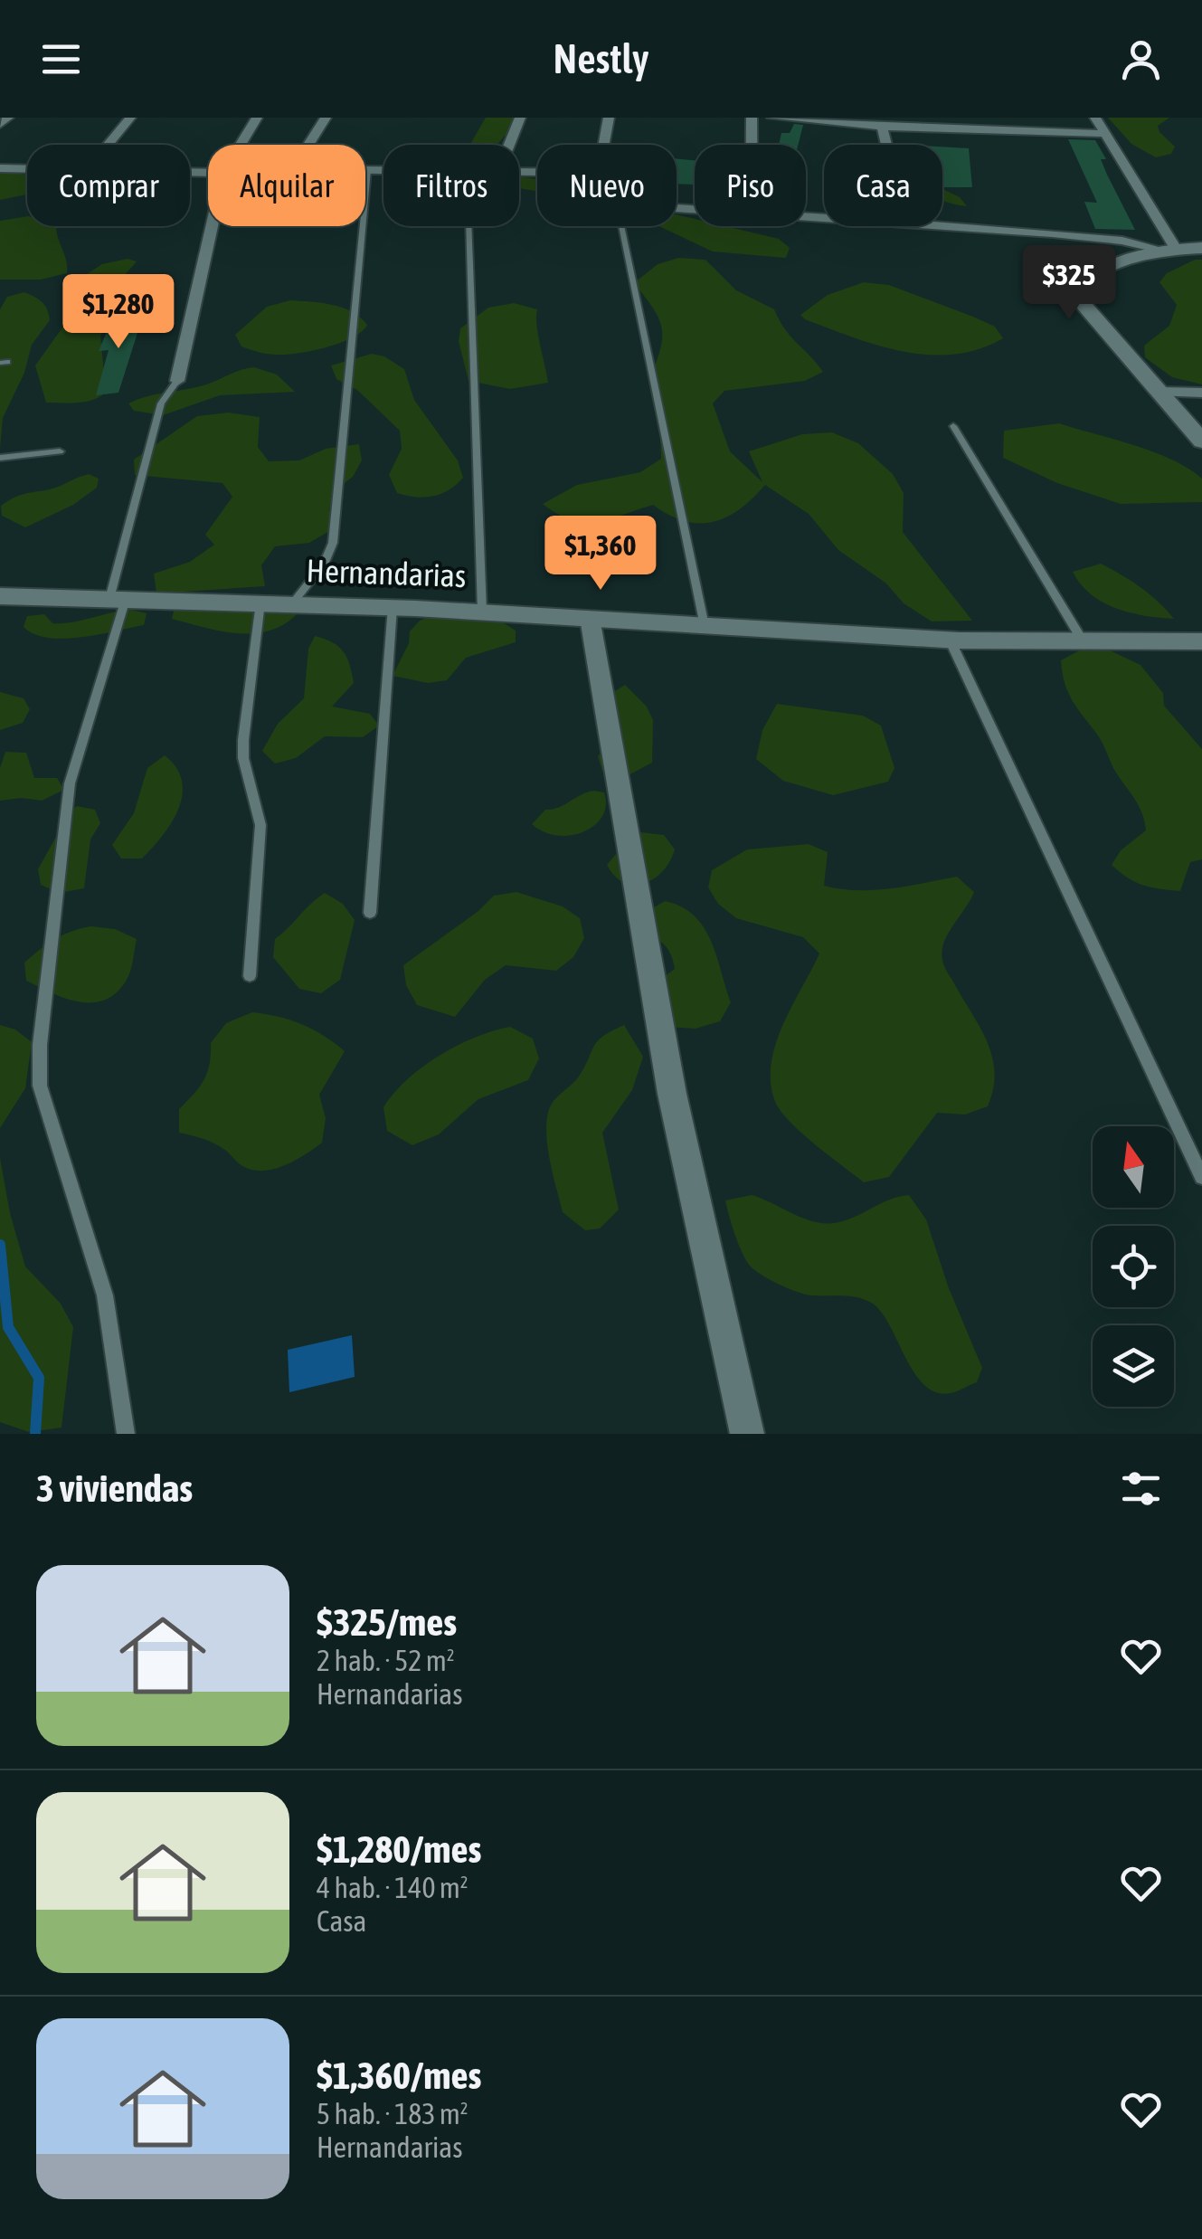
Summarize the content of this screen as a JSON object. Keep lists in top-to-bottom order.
{
  "streets": {
    "street": ["Hernandarias"]
  },
  "north": "top",
  "page": {
    "header": "Nestly",
    "chip": [
      "Comprar",
      "Alquilar",
      "Filtros",
      "Nuevo",
      "Piso",
      "Casa"
    ],
    "price": ["$325", "$1,280", "$1,360"],
    "heading": "3 viviendas",
    "list": [
      {
        "name": "$325/mes",
        "note": "2 hab. · 52 m² · Hernandarias"
      },
      {
        "name": "$1,280/mes",
        "note": "4 hab. · 140 m² · Casa"
      },
      {
        "name": "$1,360/mes",
        "note": "5 hab. · 183 m² · Hernandarias"
      }
    ]
  }
}
